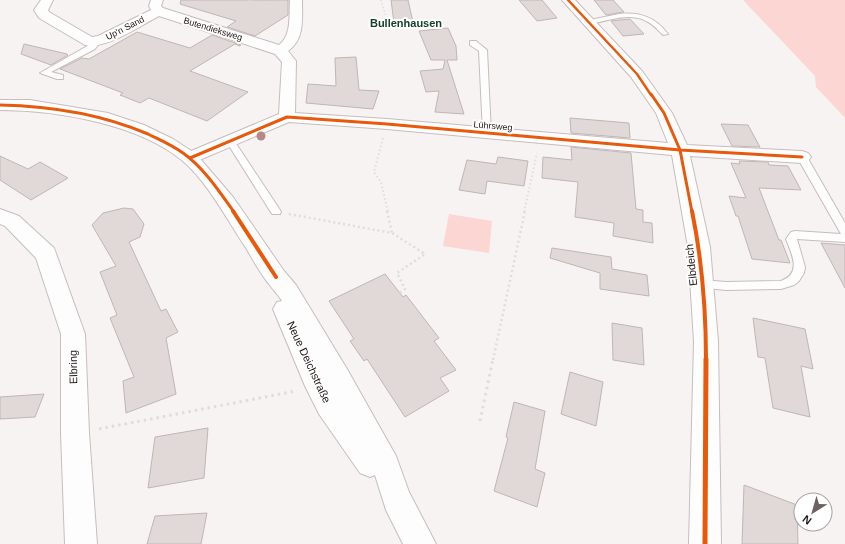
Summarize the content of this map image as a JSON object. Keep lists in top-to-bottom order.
{
  "streets": {
    "street": [
      "Up'n Sand",
      "Butendieksweg",
      "Lührsweg",
      "Elbdeich",
      "Neue Deichstraße",
      "Elbring"
    ]
  },
  "crossings": [
    ["Up'n Sand", "Butendieksweg"],
    ["Lührsweg", "Elbdeich"],
    ["Lührsweg", "Neue Deichstraße"]
  ],
  "districts": ["Bullenhausen"],
  "north": "bottom left"
}
